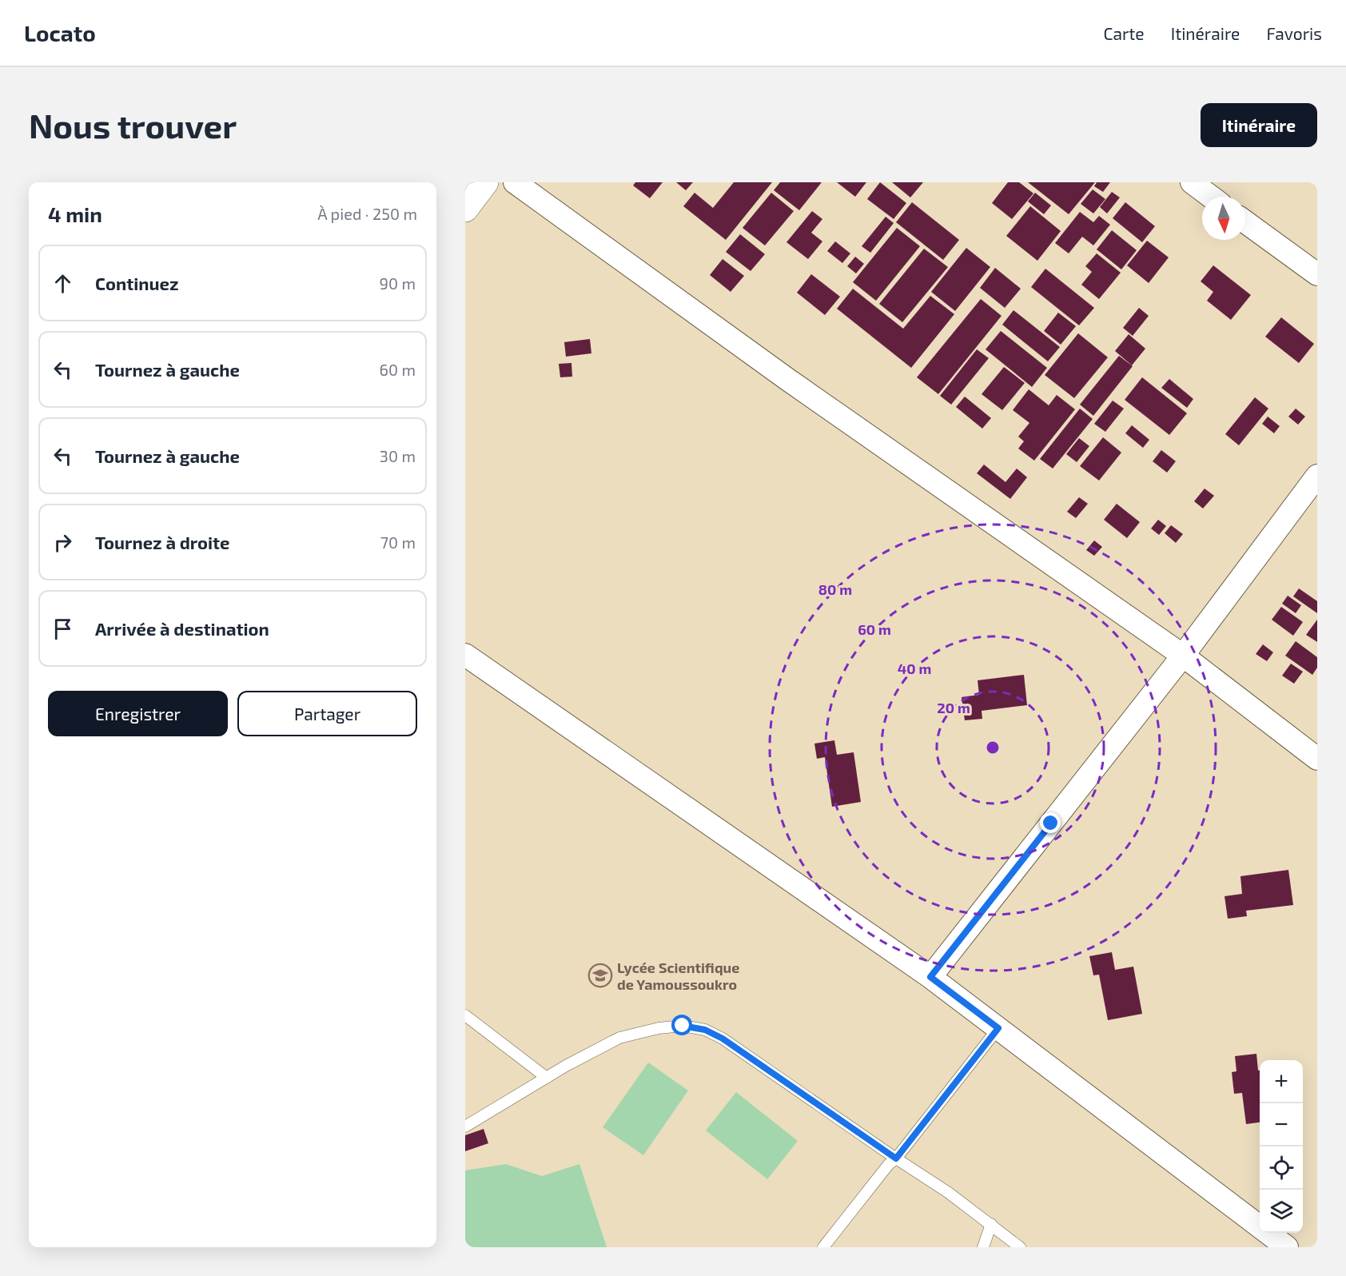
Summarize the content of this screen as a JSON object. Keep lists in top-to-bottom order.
{
  "places": {
    "school or university": ["Lycée Scientifique de Yamoussoukro"]
  },
  "north": "bottom",
  "page": {
    "header": "Locato",
    "nav": ["Carte", "Itinéraire", "Favoris"],
    "buttons": [
      "Itinéraire",
      ["Enregistrer", "Partager"]
    ],
    "title": "Nous trouver",
    "heading": ["4 min", "À pied · 250 m"],
    "list": [
      ["Continuez", "90 m"],
      ["Tournez à gauche", "60 m"],
      ["Tournez à gauche", "30 m"],
      ["Tournez à droite", "70 m"],
      "Arrivée à destination"
    ],
    "map_buttons": ["+", "−"]
  },
  "rings": [
    "80 m",
    "60 m",
    "40 m",
    "20 m"
  ]
}
